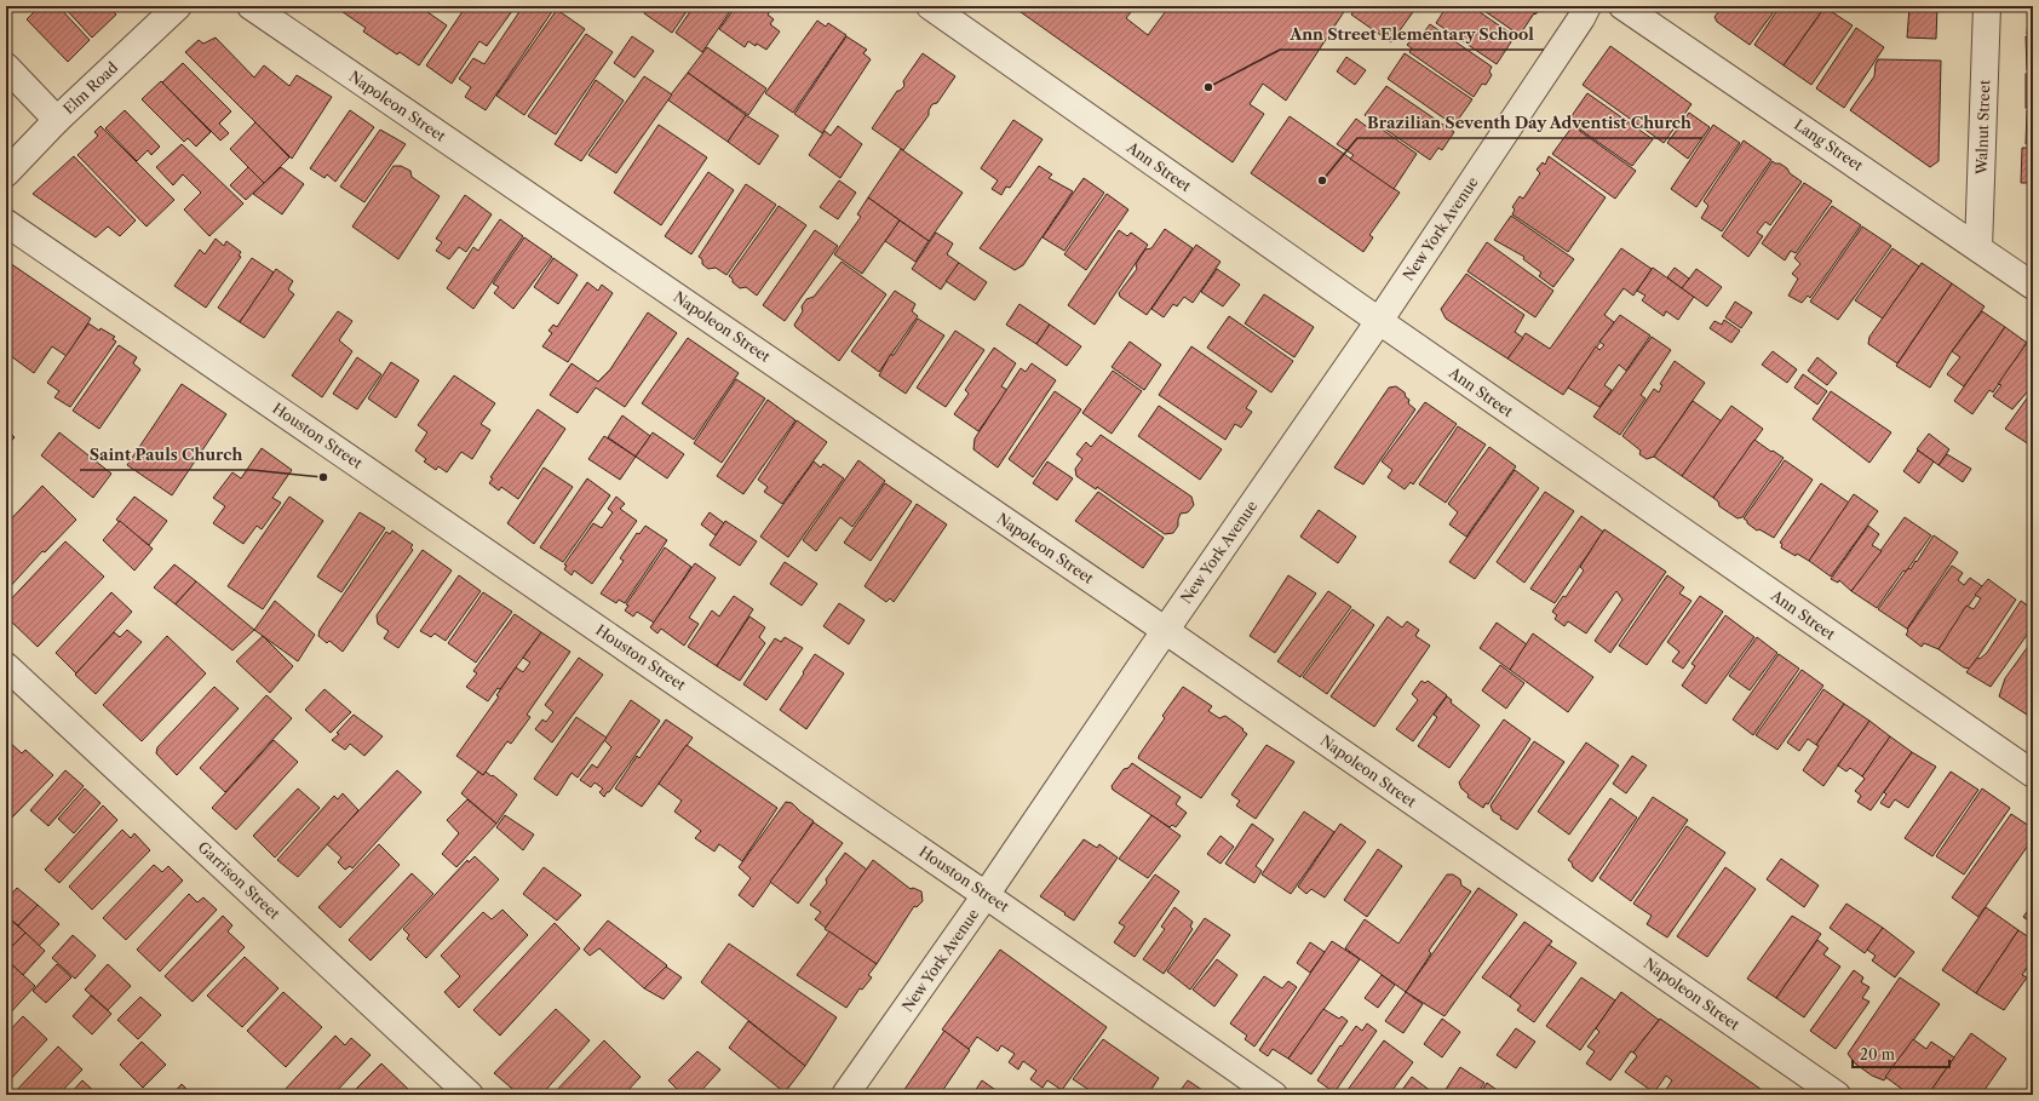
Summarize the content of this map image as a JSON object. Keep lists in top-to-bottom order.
{
  "streets": {
    "street": [
      "Elm Road",
      "Napoleon Street",
      "Walnut Street",
      "Lang Street",
      "Ann Street",
      "New York Avenue",
      "Houston Street",
      "Garrison Street"
    ]
  },
  "crossings": [
    ["Napoleon Street", "New York Avenue"],
    ["Walnut Street", "Lang Street"],
    ["Ann Street", "New York Avenue"],
    ["New York Avenue", "Houston Street"]
  ],
  "places": ["Ann Street Elementary School", "Brazilian Seventh Day Adventist Church", "Saint Pauls Church"],
  "scale_bar": "20 m"
}
